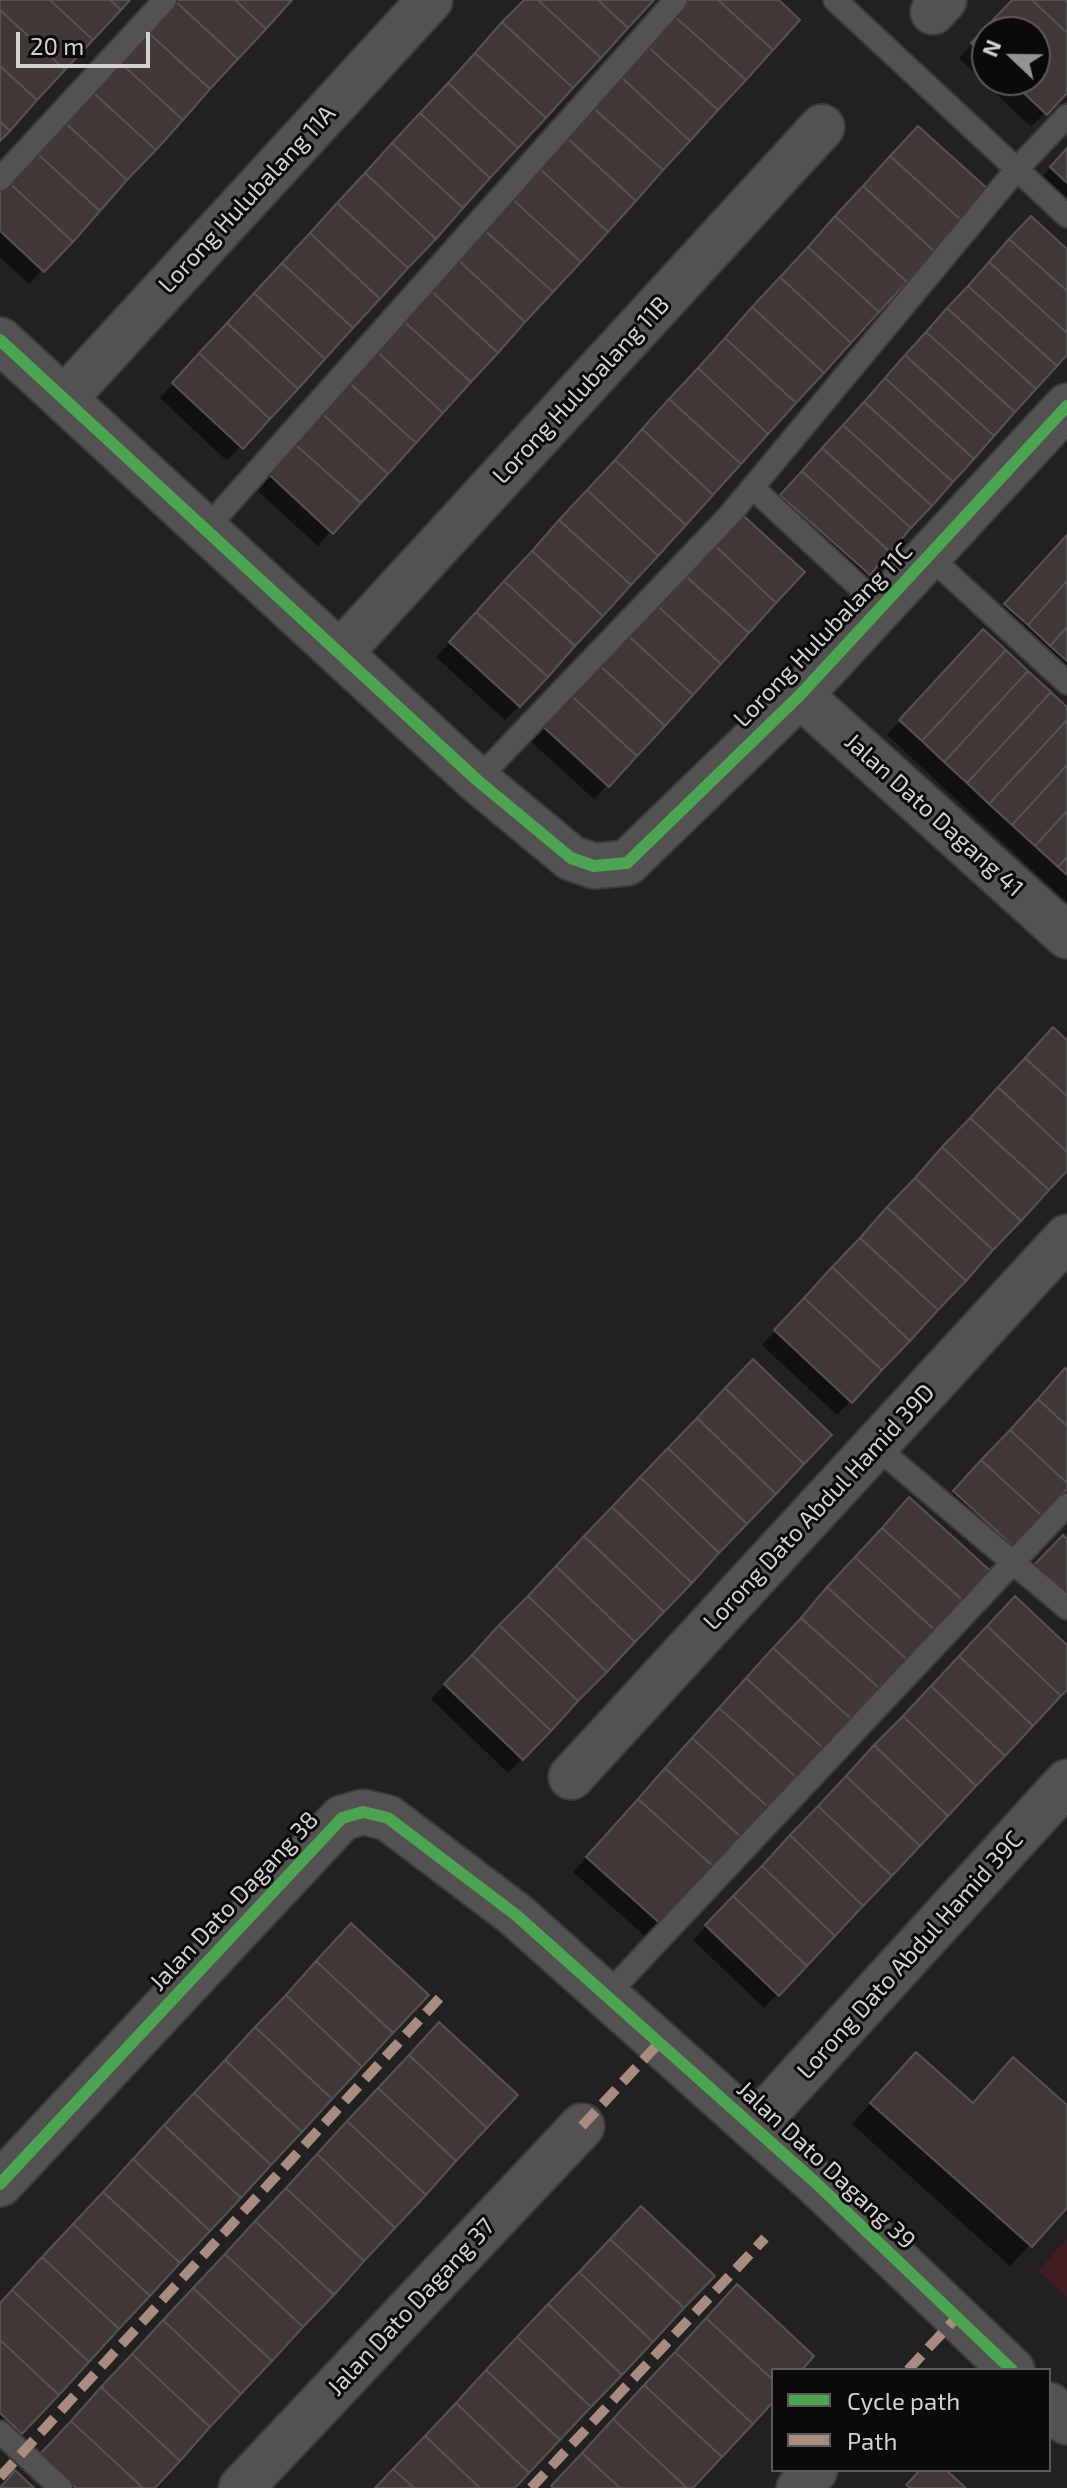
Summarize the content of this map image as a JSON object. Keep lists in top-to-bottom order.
{
  "streets": {
    "street": [
      "Lorong Hulubalang 11A",
      "Lorong Hulubalang 11B",
      "Lorong Hulubalang 11C",
      "Jalan Dato Dagang 41",
      "Lorong Dato Abdul Hamid 39D",
      "Jalan Dato Dagang 38",
      "Lorong Dato Abdul Hamid 39C",
      "Jalan Dato Dagang 39",
      "Jalan Dato Dagang 37"
    ]
  },
  "crossings": [
    ["Lorong Hulubalang 11C", "Jalan Dato Dagang 41"],
    ["Jalan Dato Dagang 38", "Jalan Dato Dagang 39"],
    ["Lorong Dato Abdul Hamid 39C", "Jalan Dato Dagang 39"]
  ],
  "legend": ["Cycle path", "Path"],
  "scale_bar": "20 m",
  "north": "left"
}
